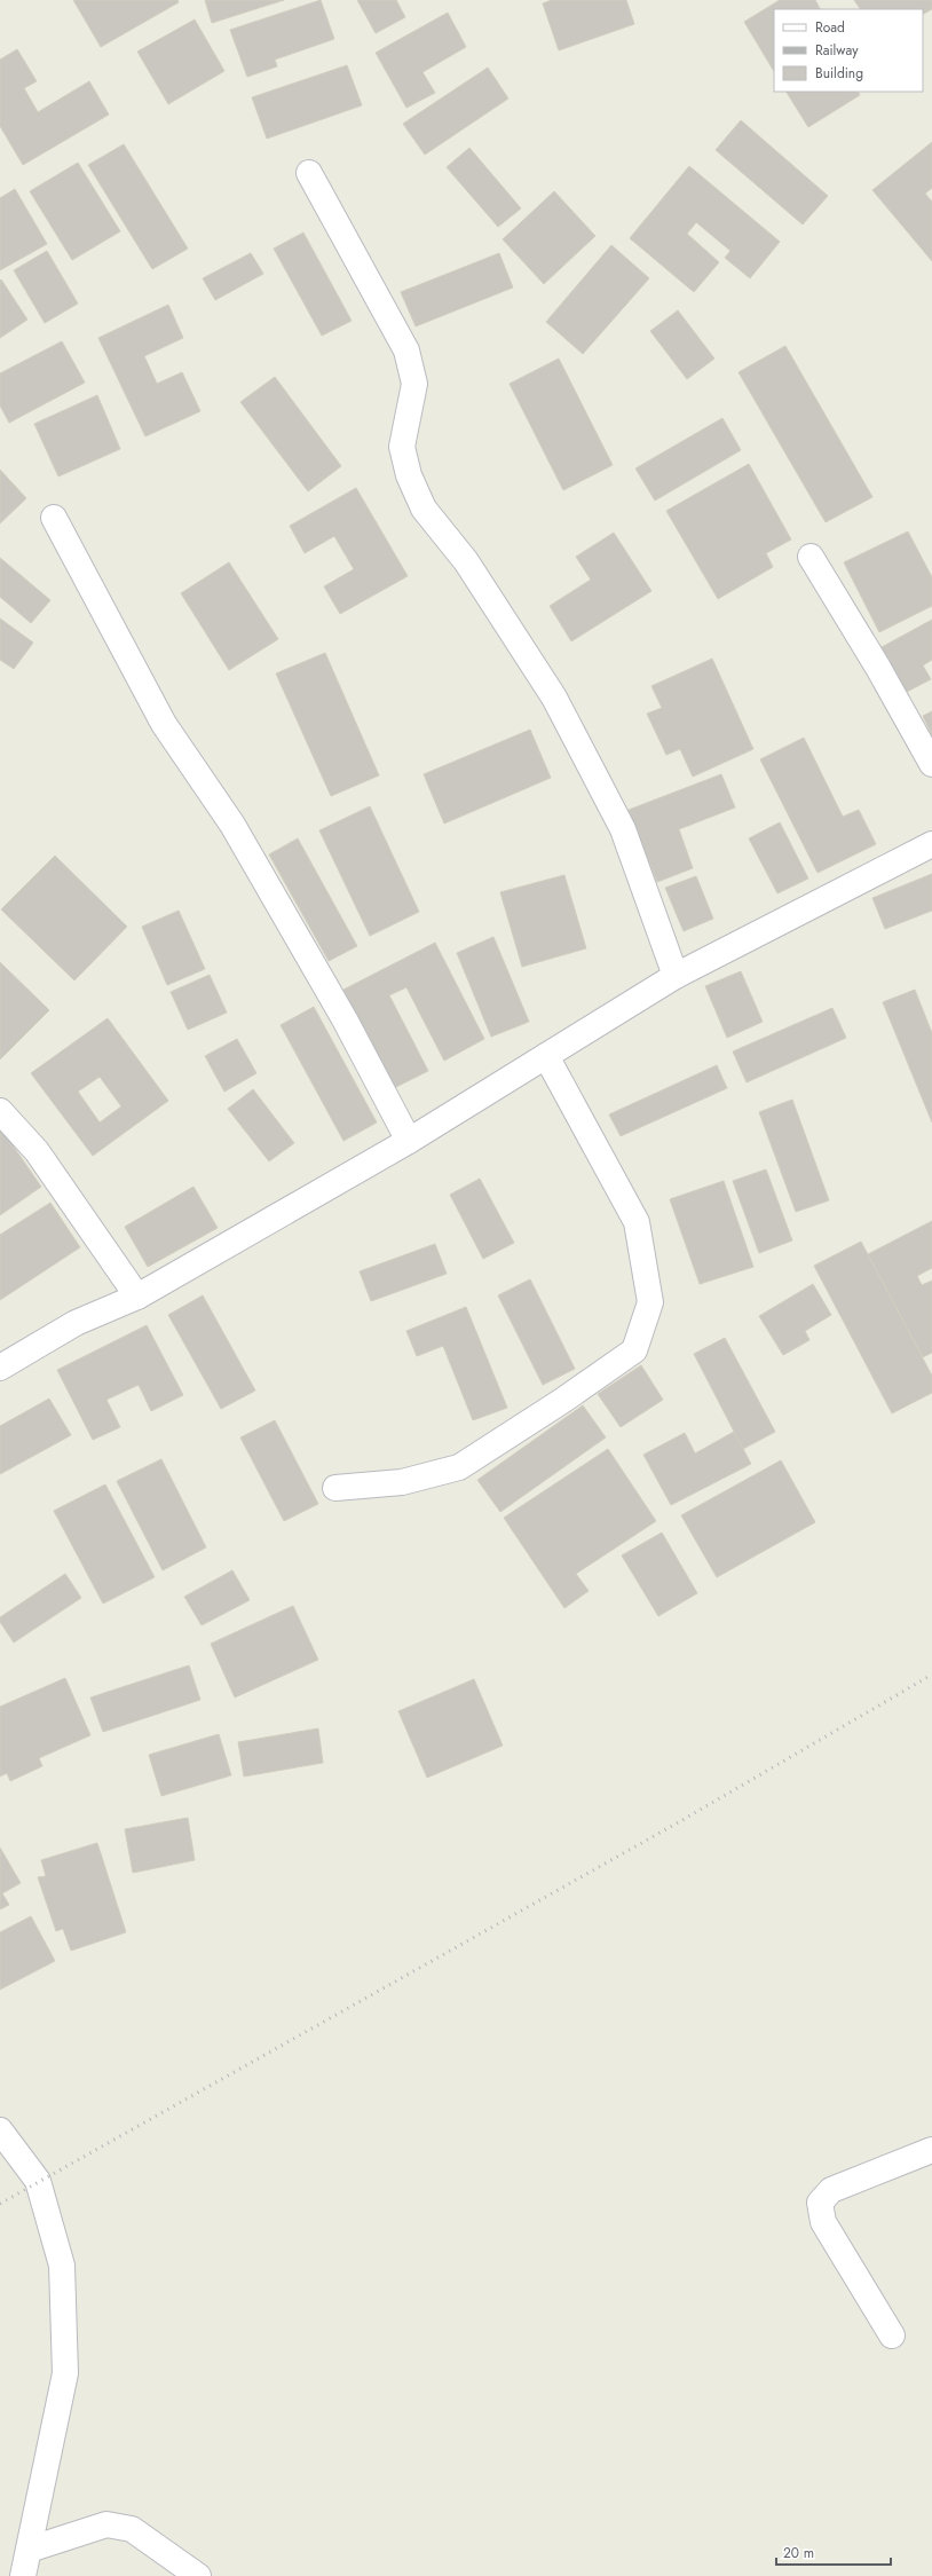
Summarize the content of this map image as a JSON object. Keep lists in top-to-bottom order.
{
  "legend": ["Road", "Railway", "Building"],
  "scale_bar": "20 m"
}
